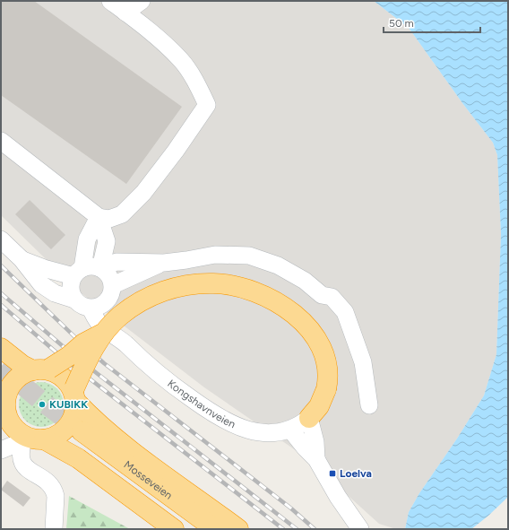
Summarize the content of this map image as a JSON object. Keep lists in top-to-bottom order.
{
  "streets": {
    "highway": ["Mosseveien"],
    "street": ["Kongshavnveien"]
  },
  "places": {
    "other": ["KUBIKK"],
    "transit": ["Loelva"]
  },
  "scale_bar": "50 m"
}
